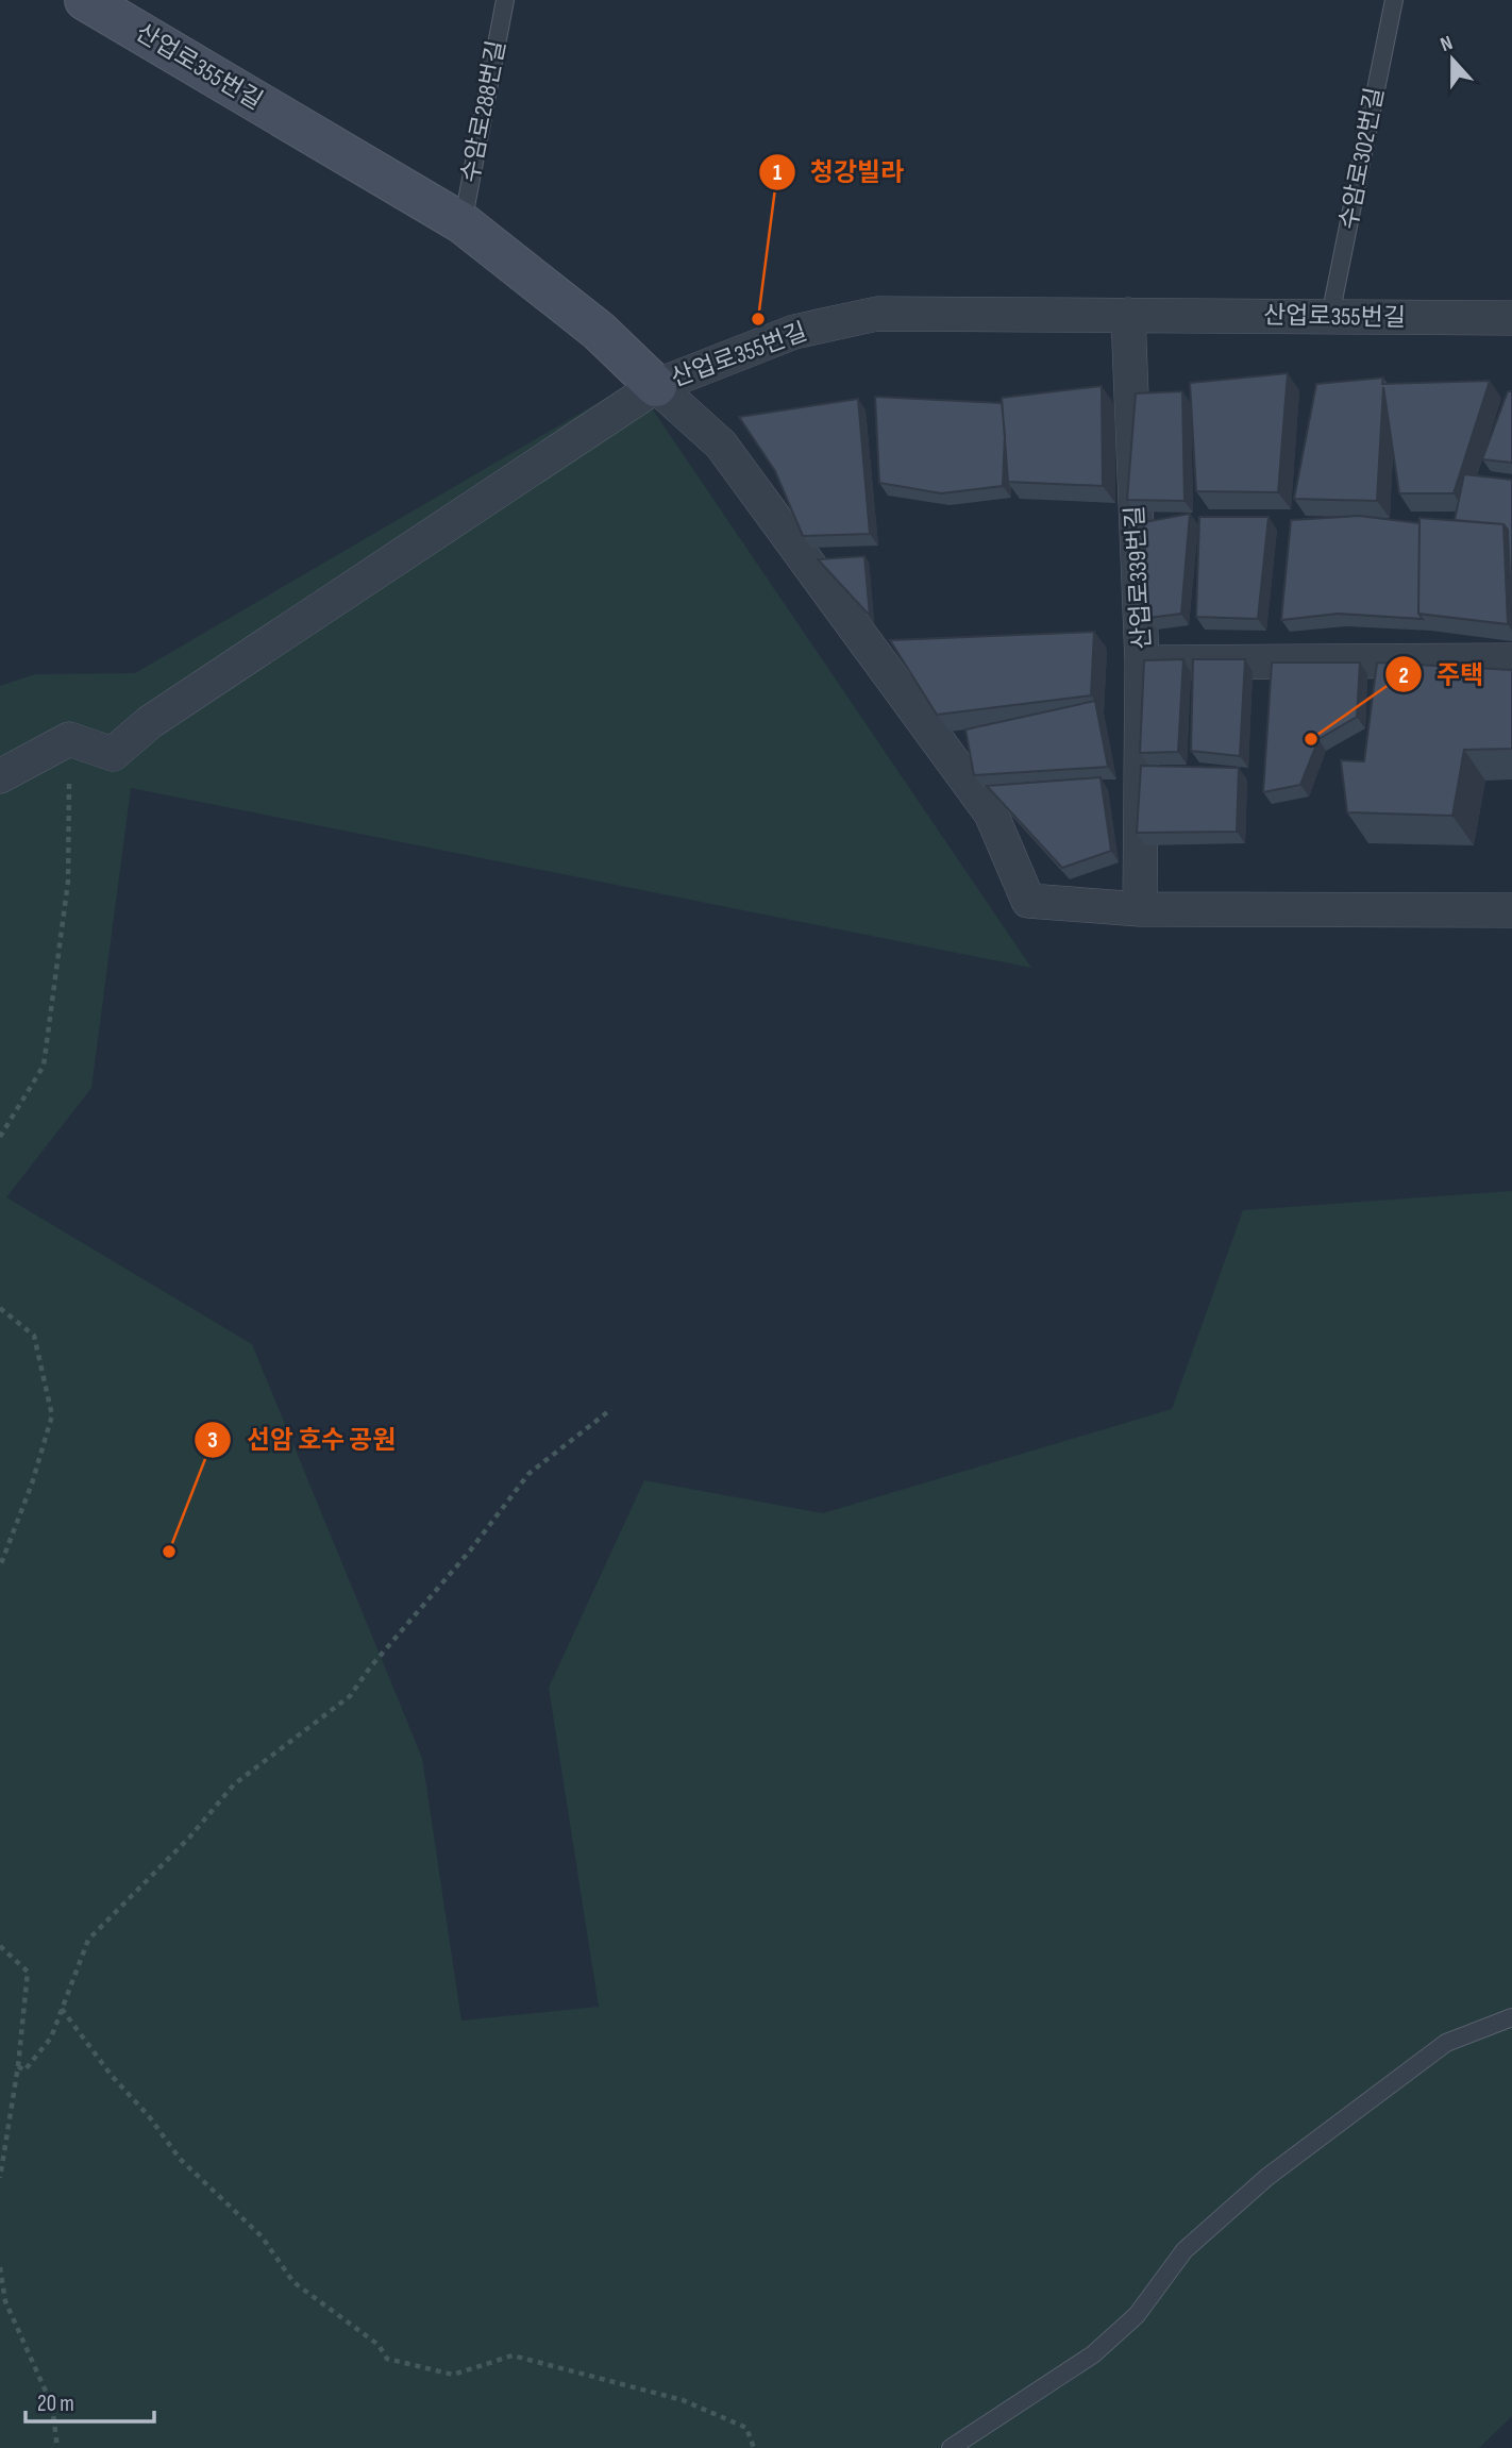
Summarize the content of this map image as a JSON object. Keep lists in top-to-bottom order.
{
  "streets": {
    "street": ["산업로355번길", "산업로339번길"],
    "lane": ["수암로288번길", "수암로302번길"]
  },
  "crossings": [
    ["산업로355번길", "수암로288번길"],
    ["산업로355번길", "수암로302번길"],
    ["산업로355번길", "산업로339번길"]
  ],
  "places": ["청강빌라", "주택", "선암 호수 공원"],
  "scale_bar": "20 m",
  "north": "top"
}
